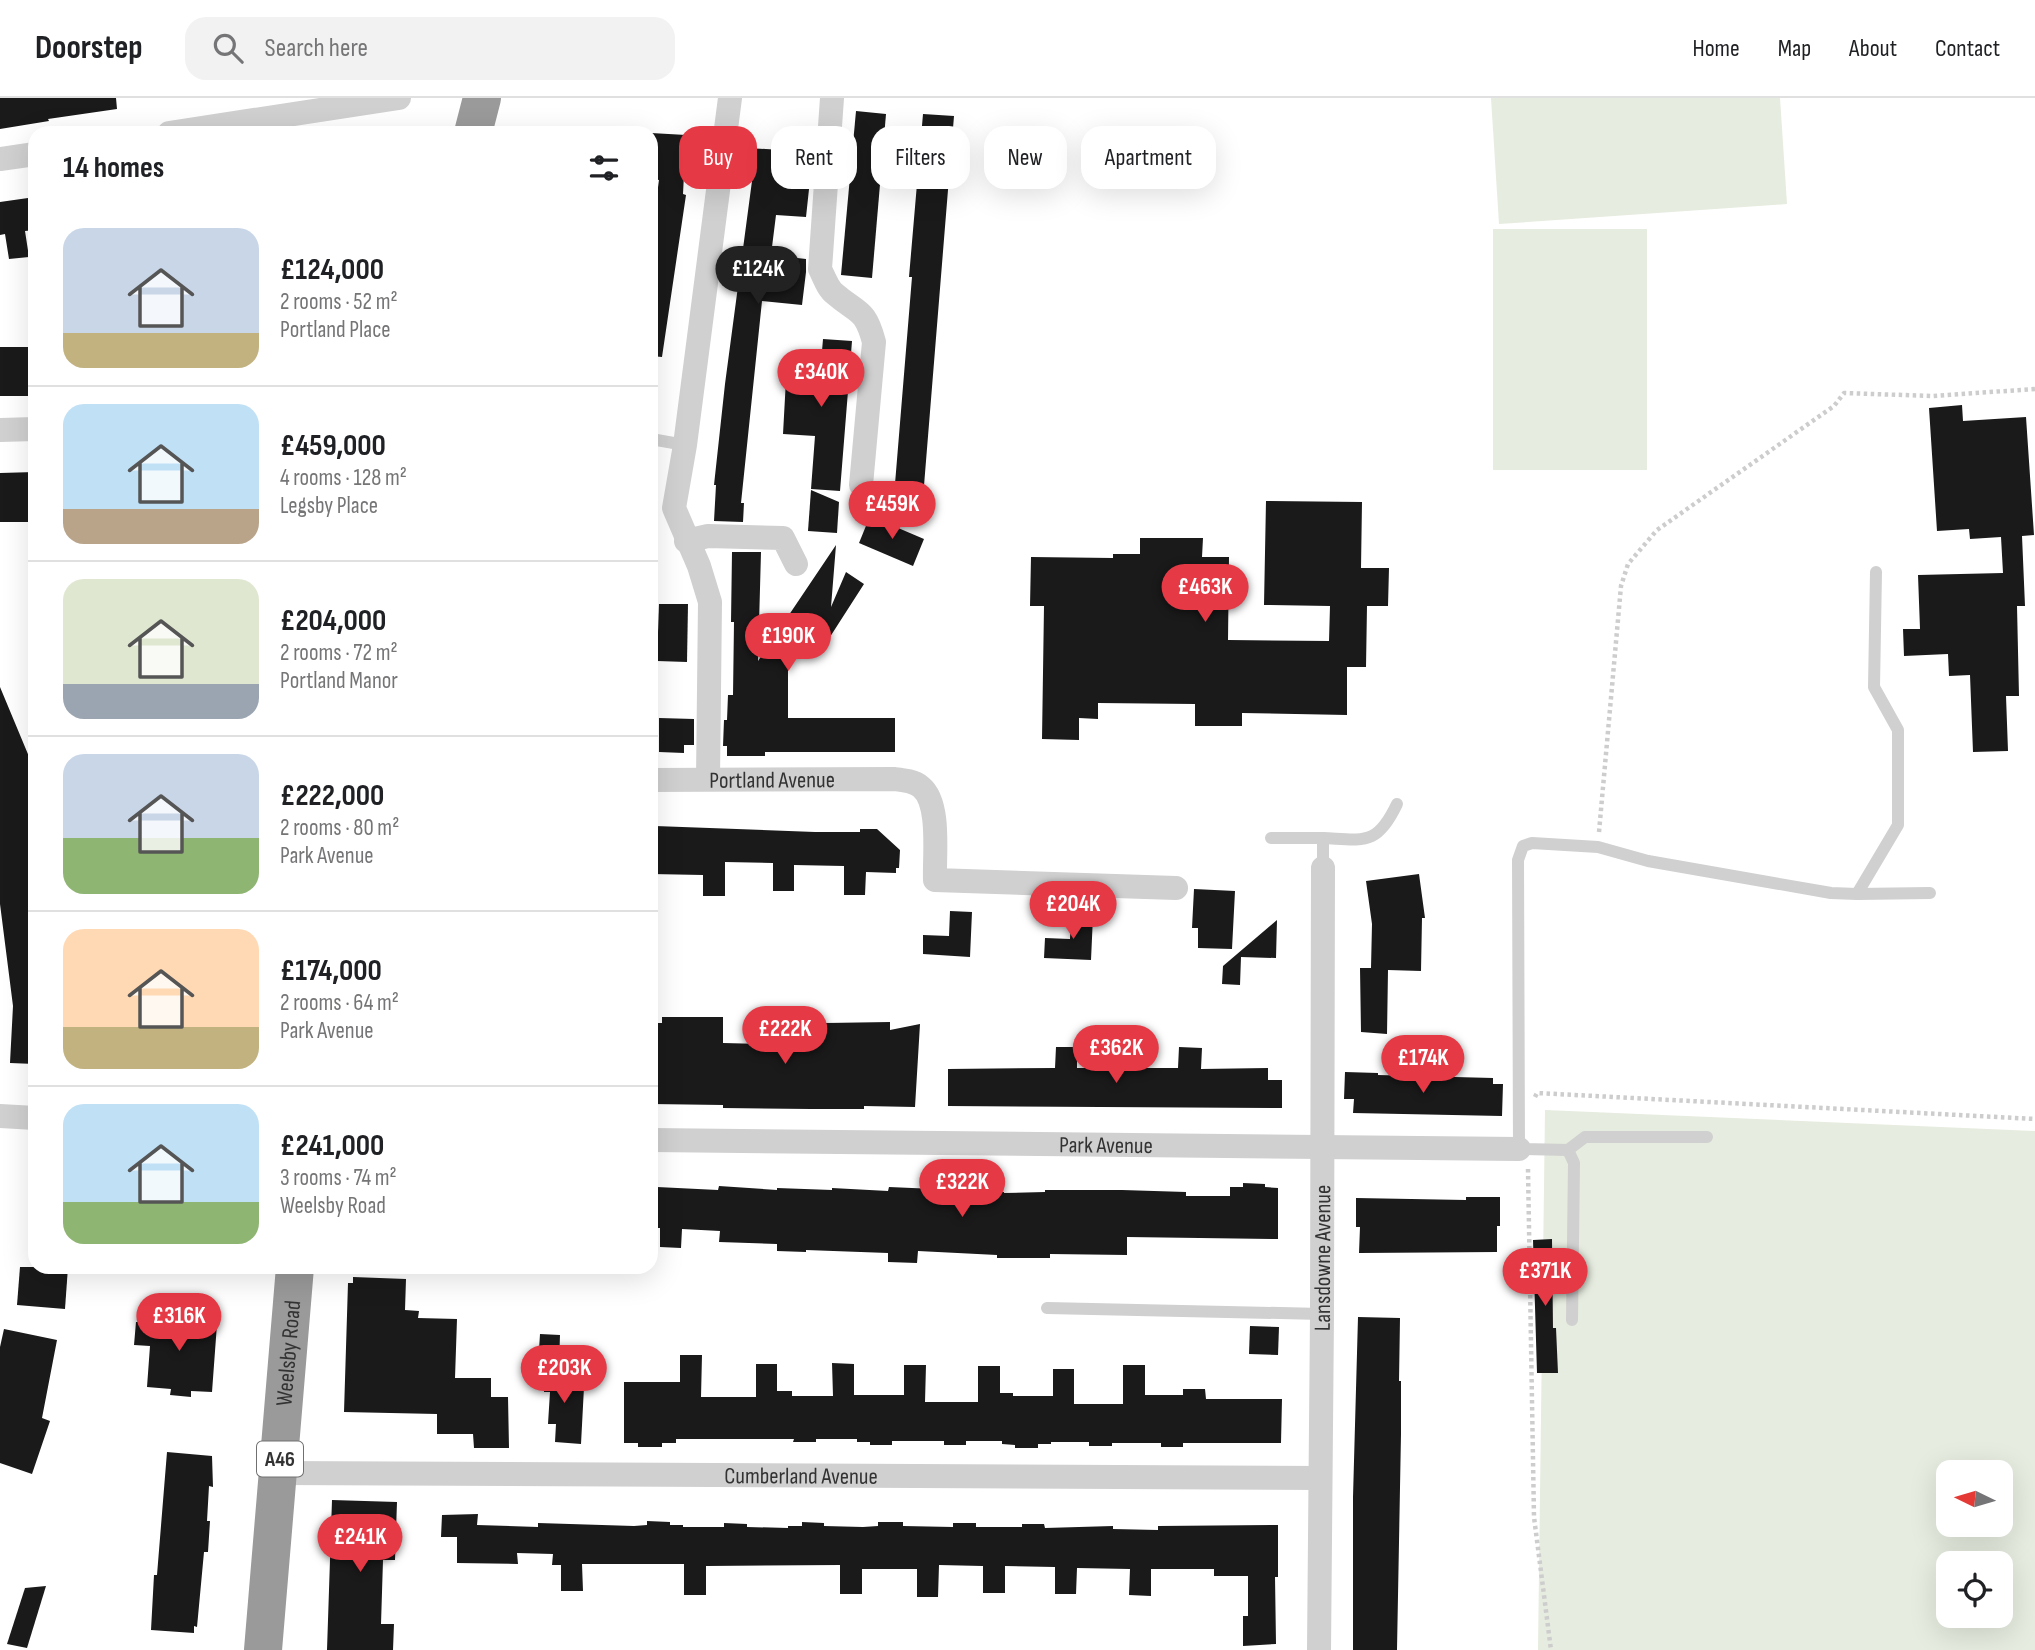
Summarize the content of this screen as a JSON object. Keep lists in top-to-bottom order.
{
  "streets": {
    "highway": ["Weelsby Road", "A46"],
    "street": [
      "Portland Avenue",
      "Park Avenue",
      "Lansdowne Avenue",
      "Cumberland Avenue"
    ]
  },
  "crossings": [
    ["Park Avenue", "Lansdowne Avenue"],
    ["Lansdowne Avenue", "Cumberland Avenue"],
    ["Weelsby Road", "Cumberland Avenue"]
  ],
  "north": "left",
  "page": {
    "header": "Doorstep",
    "search": "Search here",
    "nav": [
      "Home",
      "Map",
      "About",
      "Contact"
    ],
    "chip": [
      "Buy",
      "Rent",
      "Filters",
      "New",
      "Apartment"
    ],
    "heading": "14 homes",
    "list": [
      {
        "name": "£124,000",
        "note": "2 rooms · 52 m² · Portland Place"
      },
      {
        "name": "£459,000",
        "note": "4 rooms · 128 m² · Legsby Place"
      },
      {
        "name": "£204,000",
        "note": "2 rooms · 72 m² · Portland Manor"
      },
      {
        "name": "£222,000",
        "note": "2 rooms · 80 m² · Park Avenue"
      },
      {
        "name": "£174,000",
        "note": "2 rooms · 64 m² · Park Avenue"
      },
      {
        "name": "£241,000",
        "note": "3 rooms · 74 m² · Weelsby Road"
      }
    ],
    "price": [
      "£124K",
      "£340K",
      "£459K",
      "£463K",
      "£190K",
      "£204K",
      "£222K",
      "£362K",
      "£174K",
      "£322K",
      "£371K",
      "£316K",
      "£203K",
      "£241K"
    ]
  }
}
